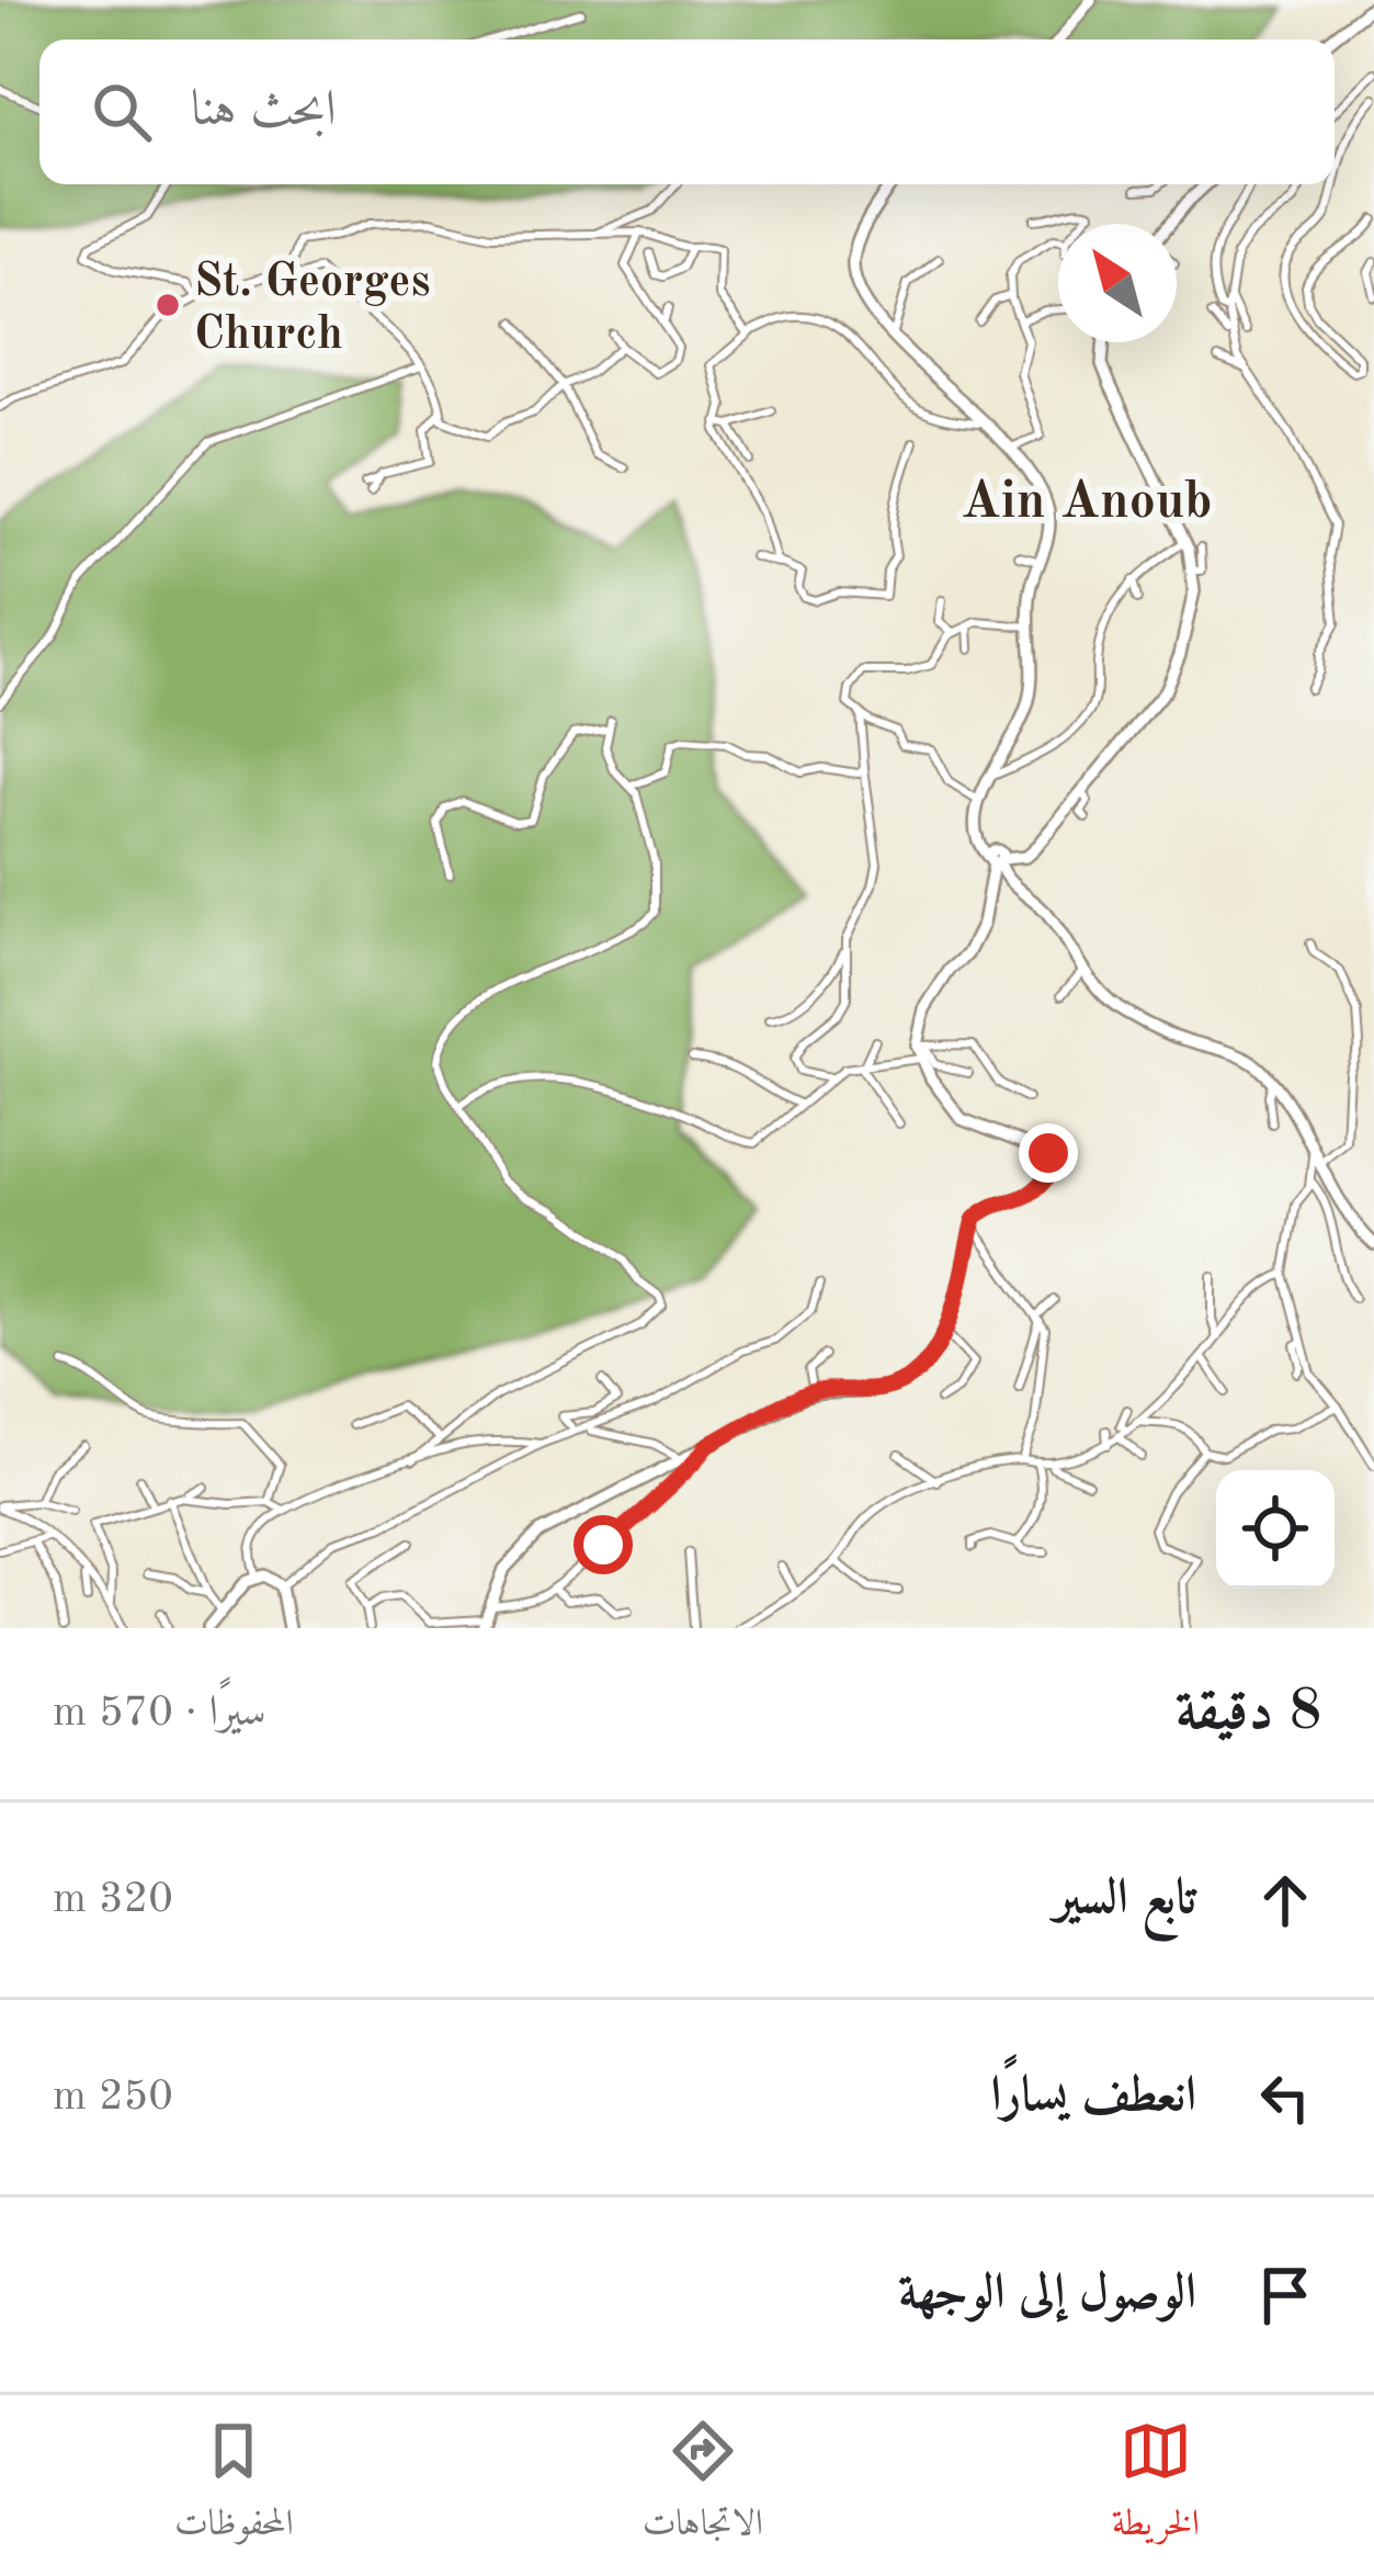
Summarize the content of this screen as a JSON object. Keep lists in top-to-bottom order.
{
  "districts": ["Ain Anoub"],
  "places": ["St. Georges Church"],
  "north": "top left",
  "page": {
    "search": "ابحث هنا",
    "heading": ["8 دقيقة", "سيرًا · 570 m"],
    "list": [
      ["تابع السير", "320 m"],
      ["انعطف يسارًا", "250 m"],
      "الوصول إلى الوجهة"
    ],
    "nav": ["الخريطة", "الاتجاهات", "المحفوظات"]
  }
}
